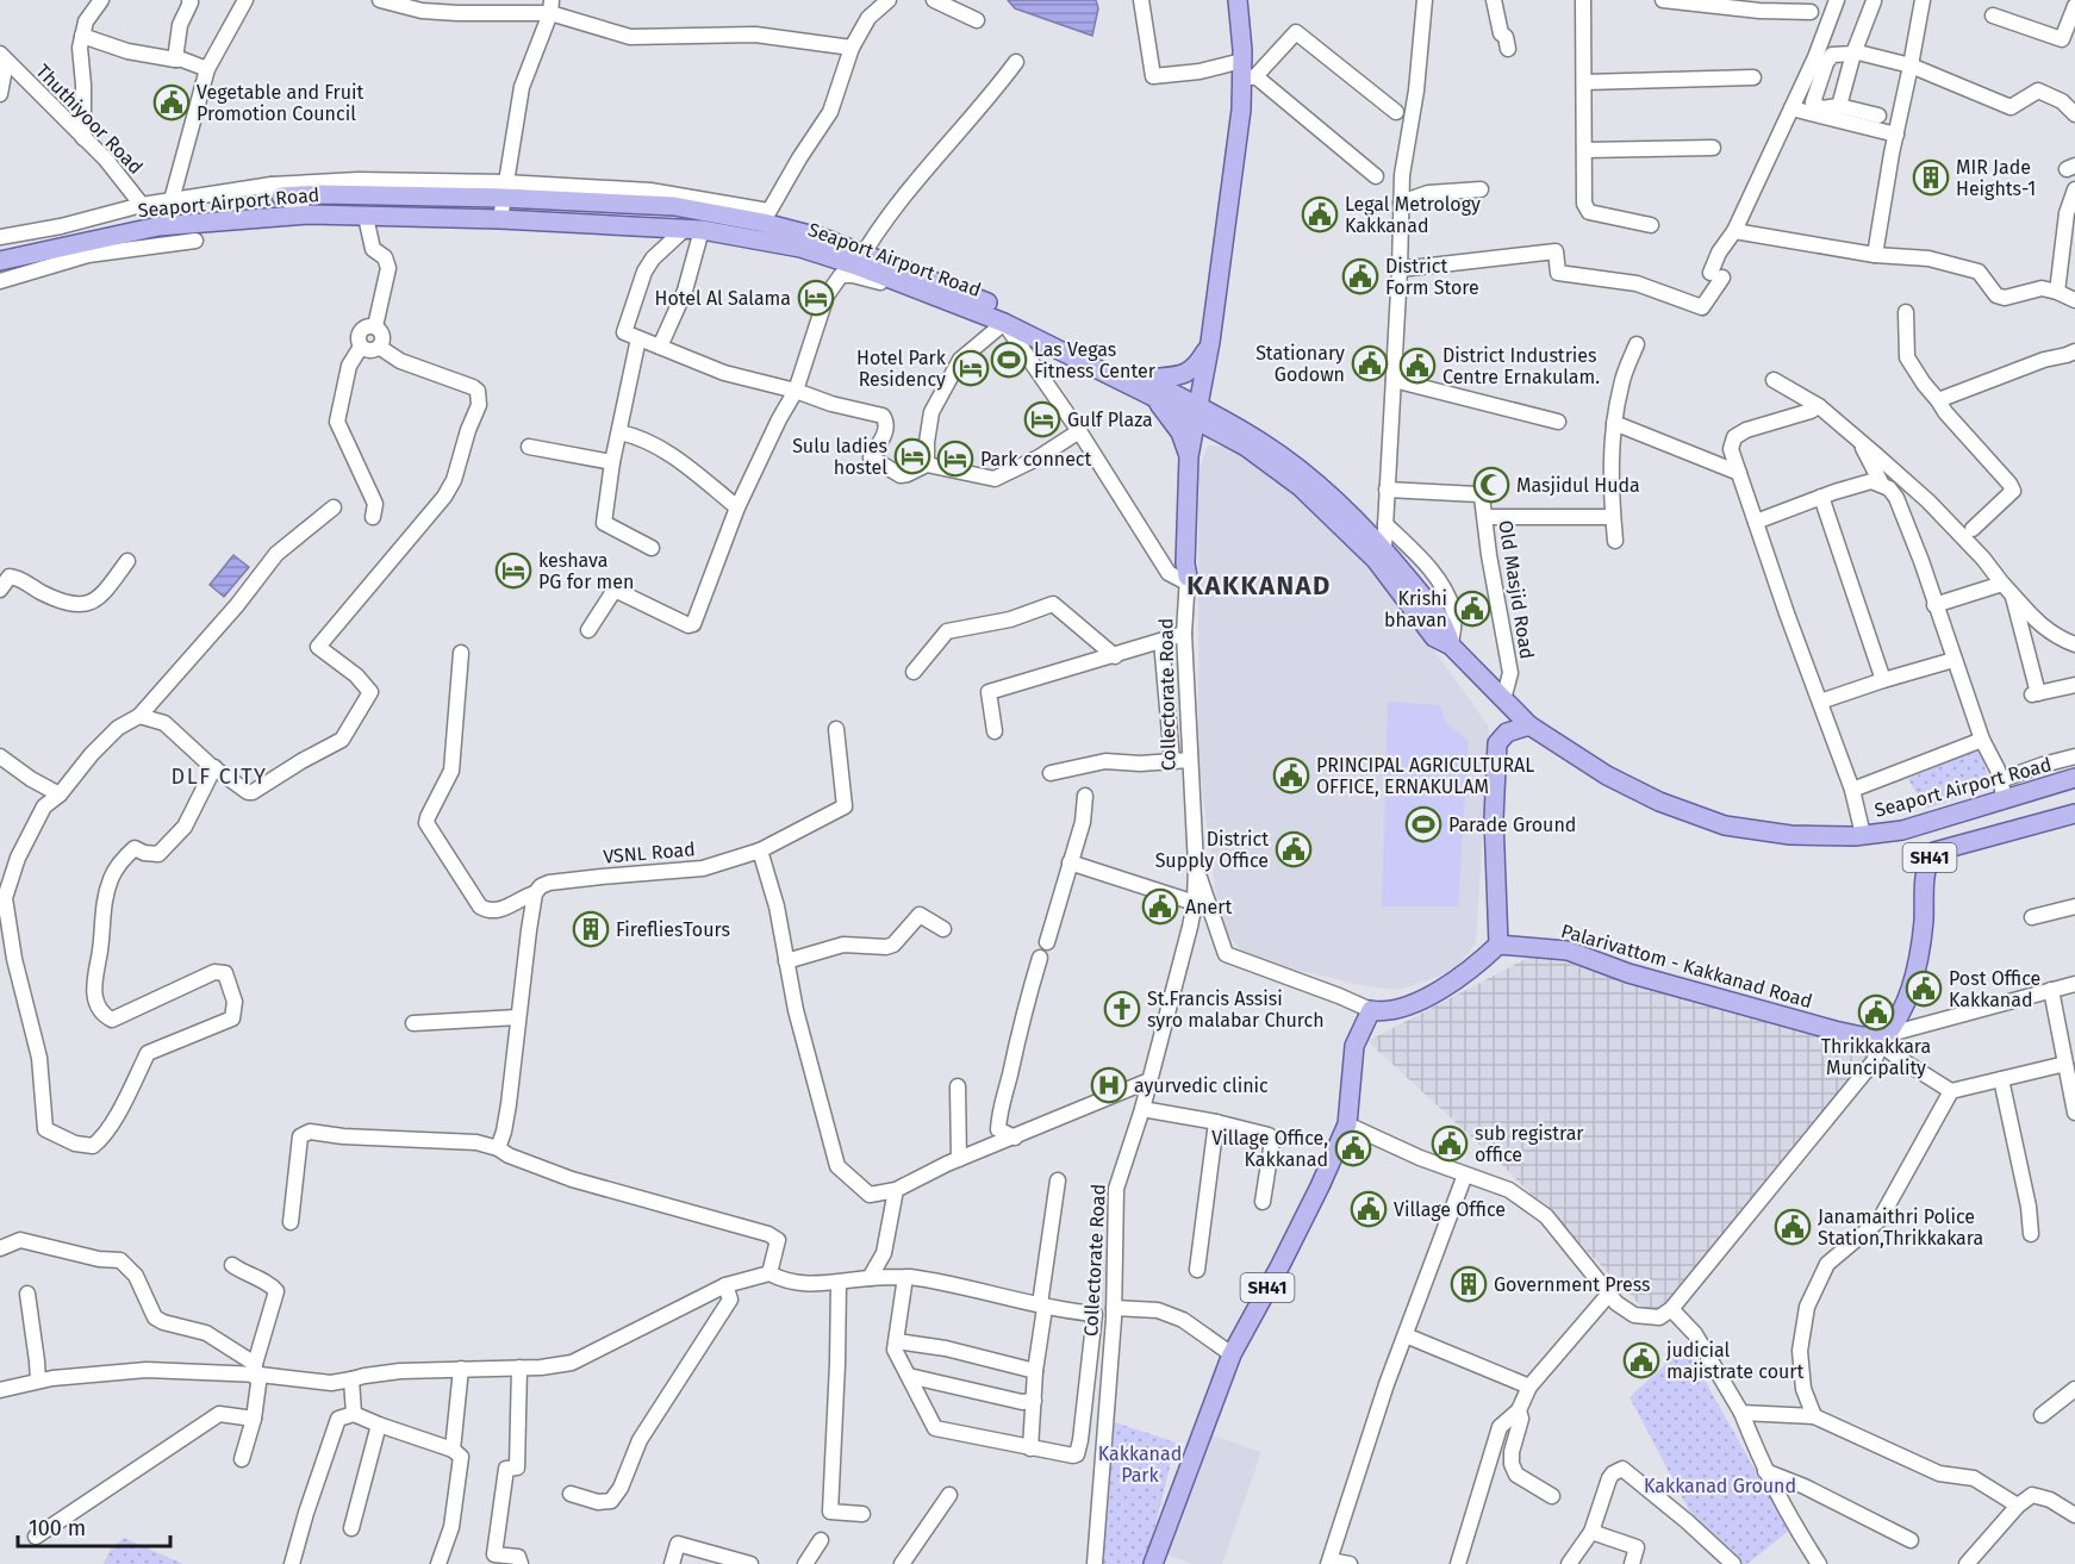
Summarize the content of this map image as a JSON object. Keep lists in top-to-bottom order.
{
  "streets": {
    "main road": ["Seaport Airport Road", "SH41", "Palarivattom - Kakkanad Road"],
    "street": [
      "Thuthiyoor Road",
      "Old Masjid Road",
      "Collectorate Road",
      "VSNL Road"
    ]
  },
  "crossings": [
    ["Thuthiyoor Road", "Seaport Airport Road"],
    ["Seaport Airport Road", "Old Masjid Road"],
    ["SH41", "Palarivattom - Kakkanad Road"]
  ],
  "districts": ["KAKKANAD", "DLF CITY"],
  "parks": ["Kakkanad Park", "Kakkanad Ground"],
  "places": {
    "public building": [
      "Vegetable and Fruit Promotion Council",
      "Legal Metrology Kakkanad",
      "District Form Store",
      "Stationary Godown",
      "District Industries Centre Ernakulam.",
      "Krishi bhavan",
      "PRINCIPAL AGRICULTURAL OFFICE, ERNAKULAM",
      "District Supply Office",
      "Anert",
      "Post Office Kakkanad",
      "Thrikkakkara Muncipality",
      "sub registrar office",
      "Village Office, Kakkanad",
      "Village Office",
      "Janamaithri Police Station,Thrikkakara",
      "judicial majistrate court"
    ],
    "building": ["MIR Jade Heights-1", "FirefliesTours", "Government Press"],
    "hotel": [
      "Hotel Al Salama",
      "Hotel Park Residency",
      "Gulf Plaza",
      "Sulu ladies hostel",
      "Park connect",
      "keshava PG for men"
    ],
    "sports": ["Las Vegas Fitness Center", "Parade Ground"],
    "mosque": ["Masjidul Huda"],
    "church": ["St.Francis Assisi syro malabar Church"],
    "hospital": ["ayurvedic clinic"]
  },
  "scale_bar": "100 m"
}
